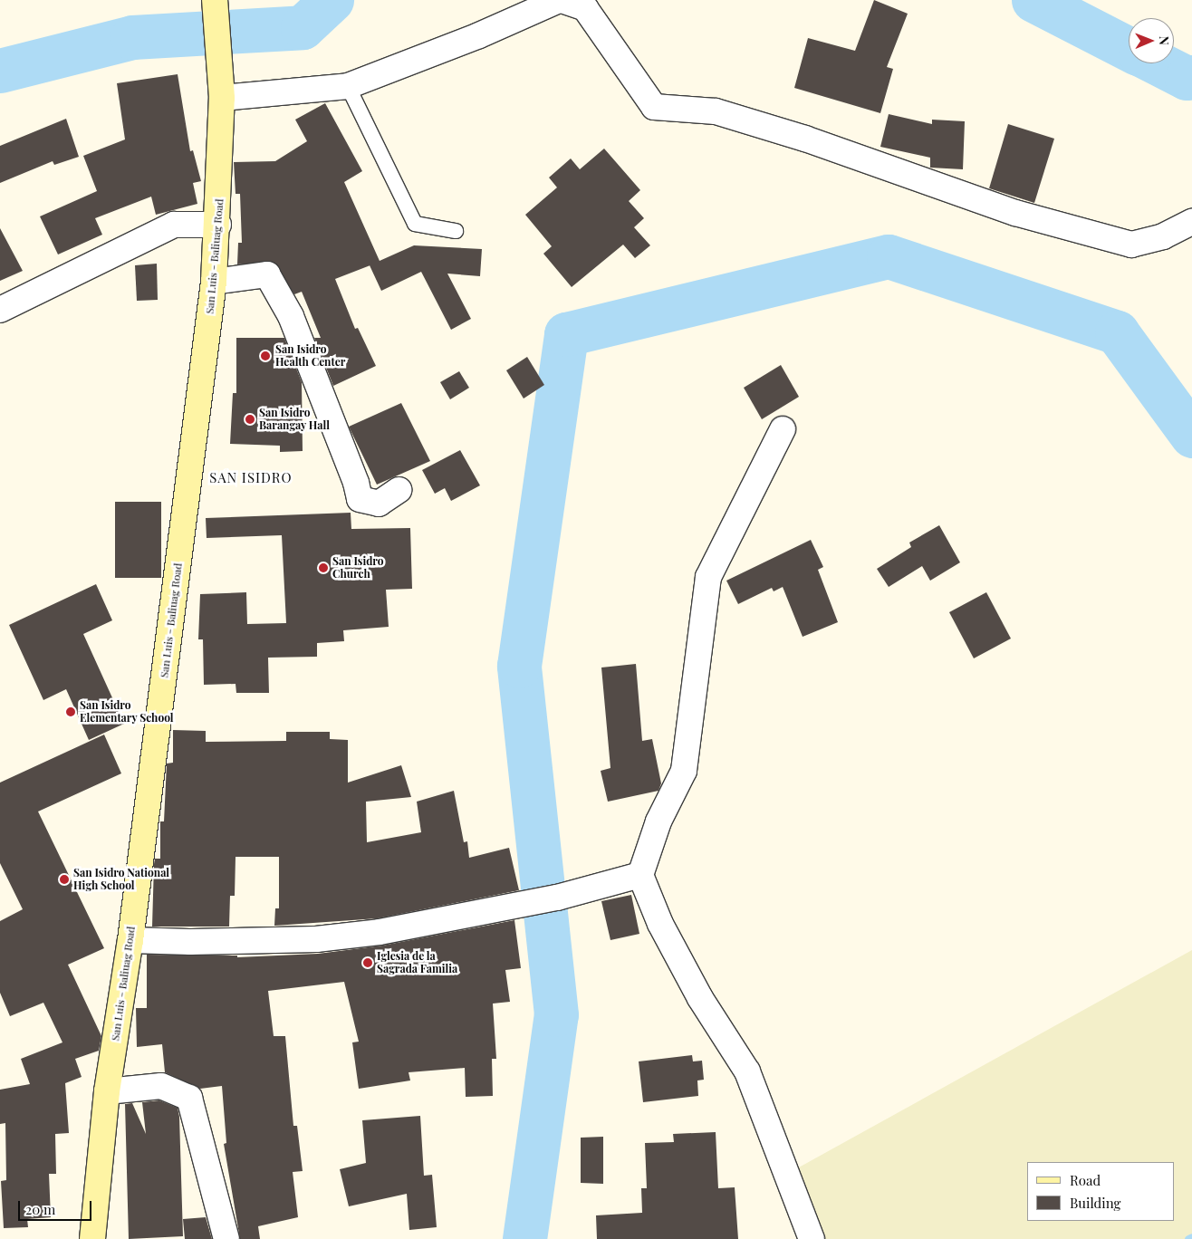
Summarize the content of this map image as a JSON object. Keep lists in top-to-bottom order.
{
  "streets": {
    "main road": ["San Luis - Baliuag Road"]
  },
  "districts": ["SAN ISIDRO"],
  "places": [
    "San Isidro Health Center",
    "San Isidro Barangay Hall",
    "San Isidro Church",
    "San Isidro Elementary School",
    "San Isidro National High School",
    "Iglesia de la Sagrada Familia"
  ],
  "legend": ["Road", "Building"],
  "scale_bar": "20 m",
  "north": "right"
}
